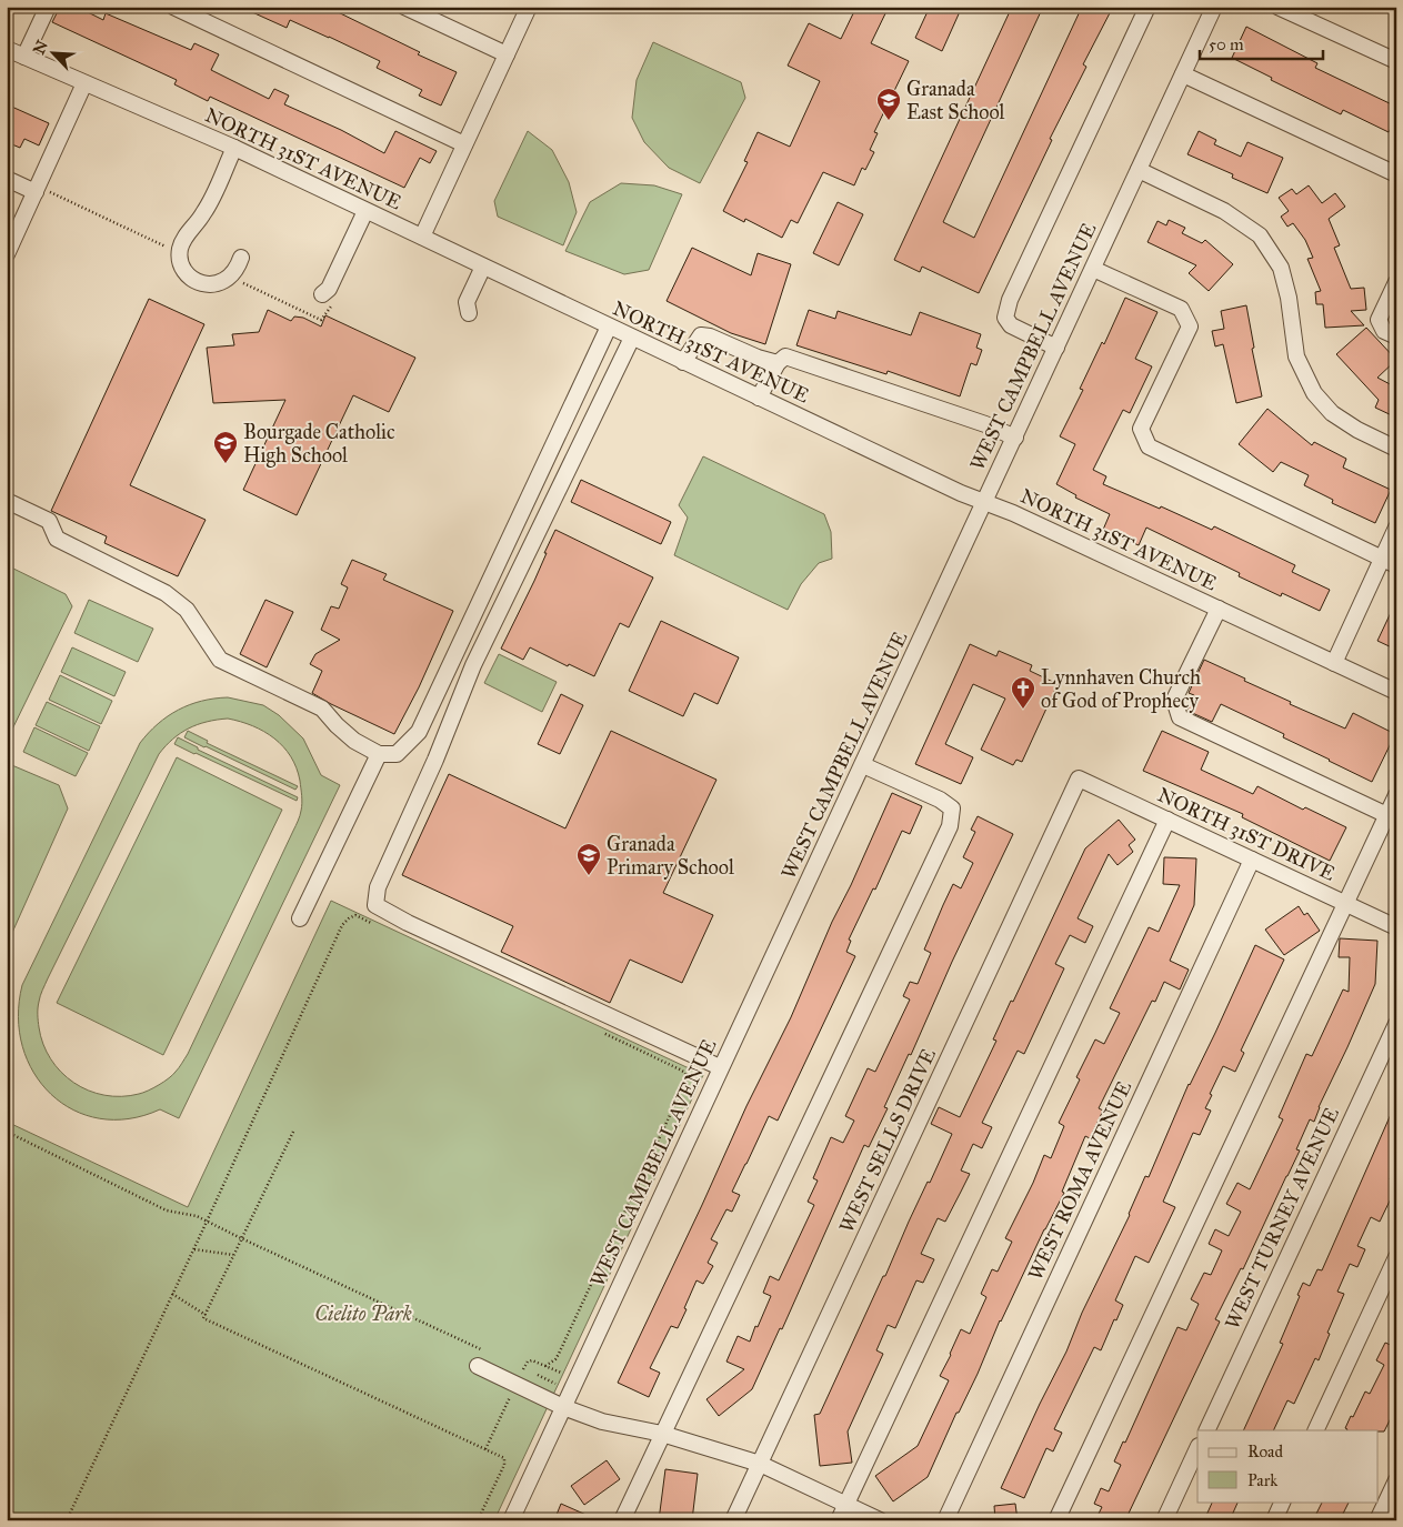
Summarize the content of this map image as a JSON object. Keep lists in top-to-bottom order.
{
  "streets": {
    "street": [
      "NORTH 31ST AVENUE",
      "WEST CAMPBELL AVENUE",
      "NORTH 31ST DRIVE",
      "WEST SELLS DRIVE",
      "WEST ROMA AVENUE",
      "WEST TURNEY AVENUE"
    ]
  },
  "crossings": [
    ["NORTH 31ST AVENUE", "WEST CAMPBELL AVENUE"],
    ["NORTH 31ST DRIVE", "WEST SELLS DRIVE"],
    ["NORTH 31ST DRIVE", "WEST ROMA AVENUE"]
  ],
  "parks": ["Cielito Park"],
  "places": {
    "school or university": ["Granada East School", "Bourgade Catholic High School", "Granada Primary School"],
    "church": ["Lynnhaven Church of God of Prophecy"]
  },
  "legend": ["Road", "Park"],
  "scale_bar": "50 m",
  "north": "top left"
}
